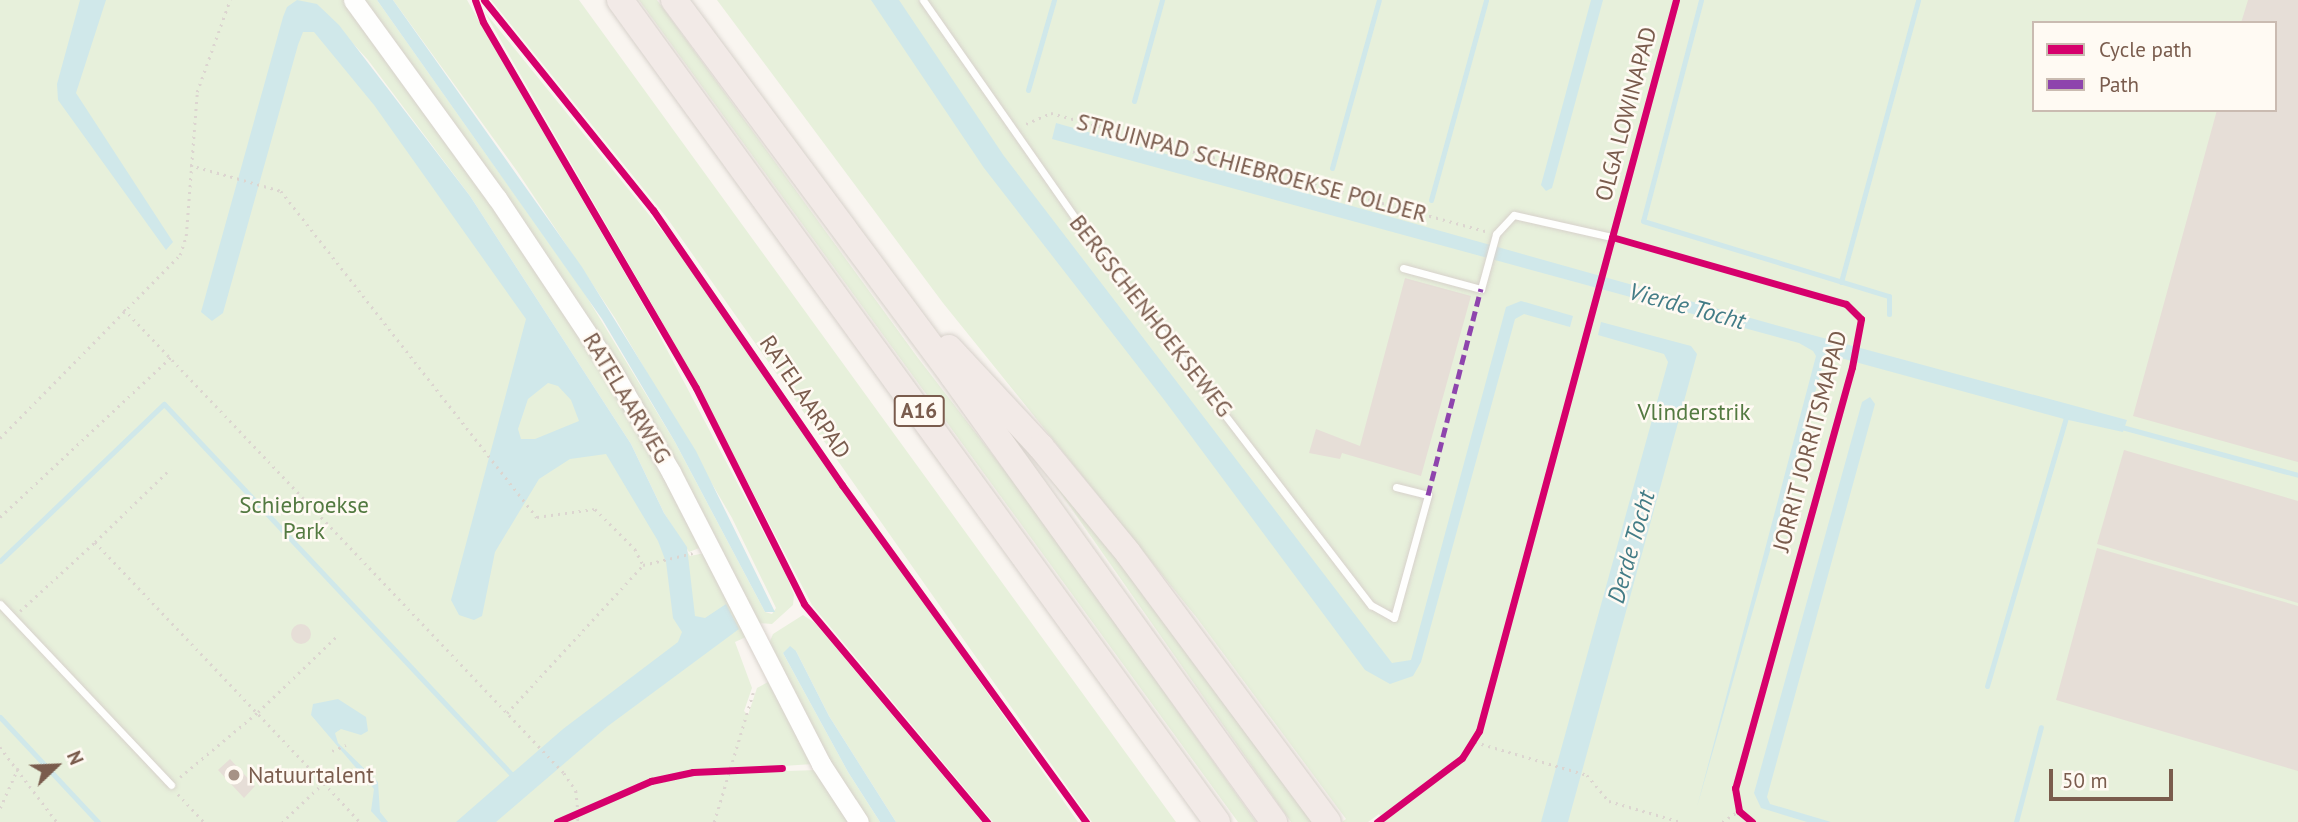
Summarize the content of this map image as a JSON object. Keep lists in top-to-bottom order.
{
  "streets": {
    "highway": ["A16"],
    "street": ["RATELAARWEG"],
    "lane": ["BERGSCHENHOEKSEWEG"],
    "path": ["STRUINPAD SCHIEBROEKSE POLDER"],
    "cycle path": ["OLGA LOWINAPAD", "RATELAARPAD", "JORRIT JORRITSMAPAD"]
  },
  "crossings": [
    ["STRUINPAD SCHIEBROEKSE POLDER", "BERGSCHENHOEKSEWEG"]
  ],
  "water": ["Vierde Tocht", "Derde Tocht"],
  "parks": ["Vlinderstrik", "Schiebroekse Park"],
  "places": ["Natuurtalent"],
  "legend": ["Cycle path", "Path"],
  "scale_bar": "50 m",
  "north": "top right"
}
